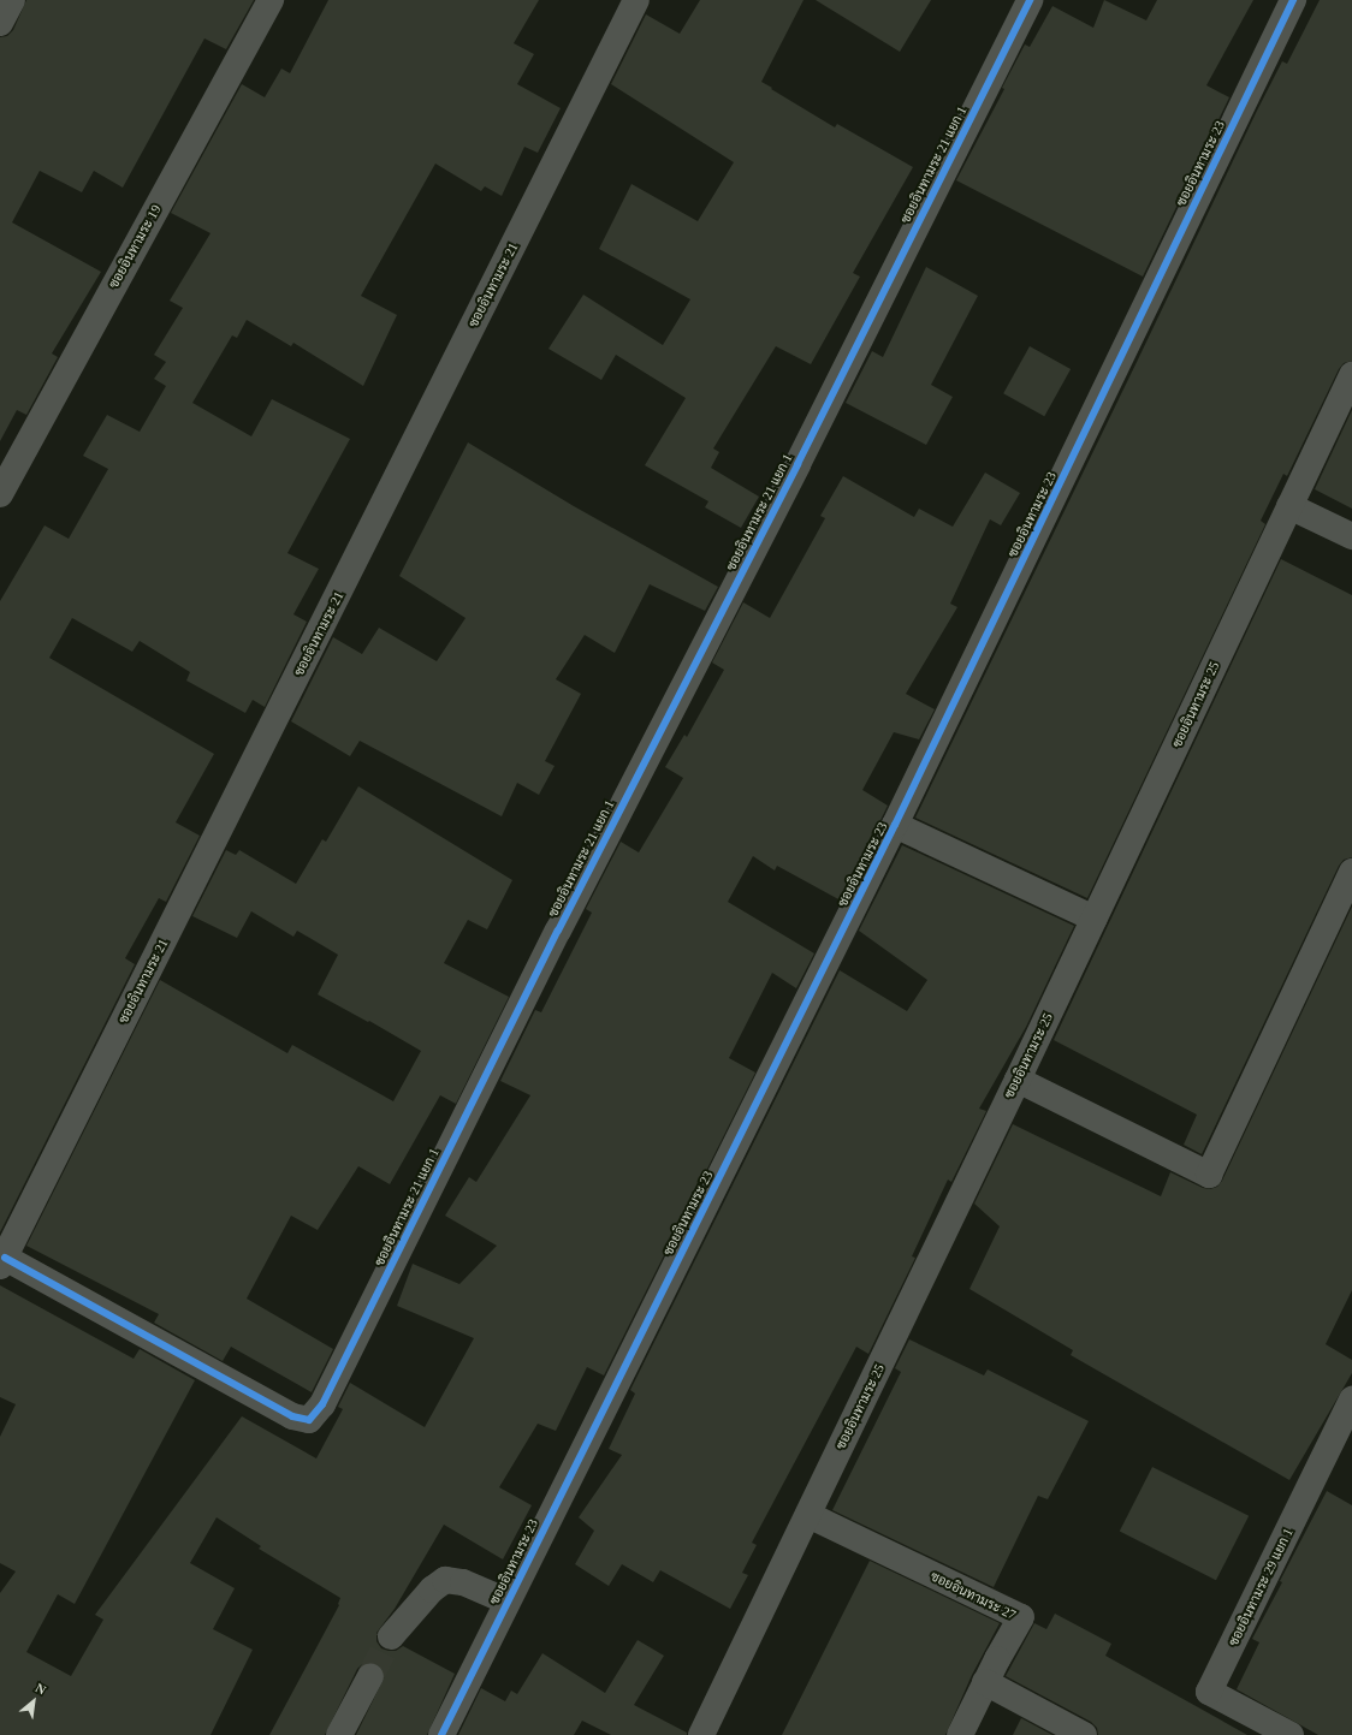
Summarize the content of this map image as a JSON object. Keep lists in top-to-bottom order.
{
  "streets": {
    "street": [
      "ซอยอินทามระ 23",
      "ซอยอินทามระ 21 แยก 1",
      "ซอยอินทามระ 19",
      "ซอยอินทามระ 21",
      "ซอยอินทามระ 25",
      "ซอยอินทามระ 29 แยก 1",
      "ซอยอินทามระ 27"
    ]
  },
  "crossings": [
    ["ซอยอินทามระ 21 แยก 1", "ซอยอินทามระ 21"],
    ["ซอยอินทามระ 25", "ซอยอินทามระ 27"]
  ],
  "north": "top right"
}
